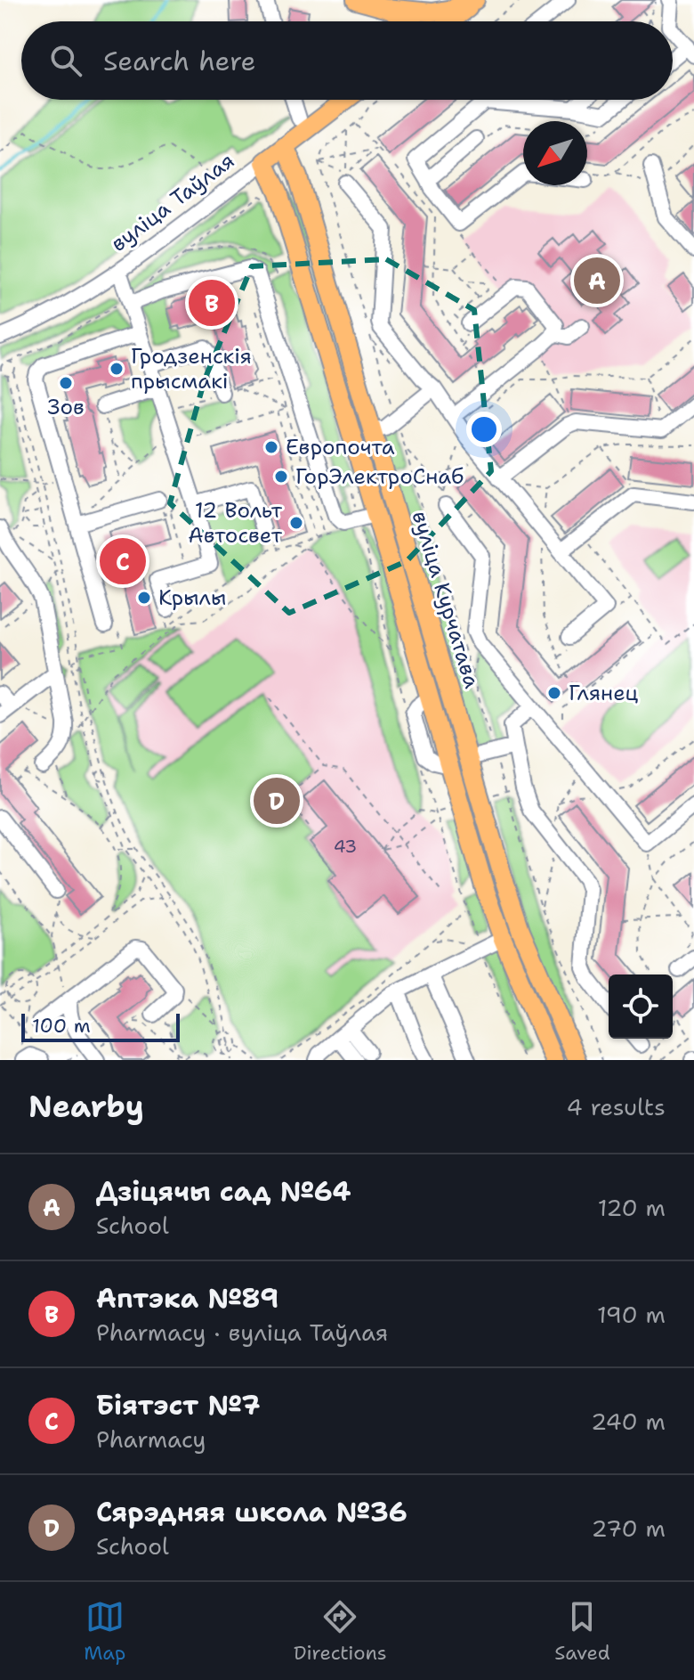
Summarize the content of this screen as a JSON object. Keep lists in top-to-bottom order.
{
  "streets": {
    "main road": ["вуліца Таўлая", "вуліца Курчатава"]
  },
  "crossings": [
    ["вуліца Таўлая", "вуліца Курчатава"]
  ],
  "places": [
    "Гродзенскія прысмакі",
    "Зов",
    "Европочта",
    "ГорЭлектроСнаб",
    "12 Вольт Автосвет",
    "Крылы",
    "Глянец"
  ],
  "house_numbers": ["43"],
  "scale_bar": "100 m",
  "north": "bottom left",
  "page": {
    "search": "Search here",
    "pins": [
      "A",
      "B",
      "C",
      "D"
    ],
    "scale": "100 m",
    "heading": ["Nearby", "4 results"],
    "list": [
      {
        "mark": "A",
        "name": "Дзіцячы сад №64",
        "note": "School",
        "value": "120 m"
      },
      {
        "mark": "B",
        "name": "Аптэка №89",
        "note": "Pharmacy · вуліца Таўлая",
        "value": "190 m"
      },
      {
        "mark": "C",
        "name": "Біятэст №7",
        "note": "Pharmacy",
        "value": "240 m"
      },
      {
        "mark": "D",
        "name": "Сярэдняя школа №36",
        "note": "School",
        "value": "270 m"
      }
    ],
    "nav": ["Map", "Directions", "Saved"]
  }
}
